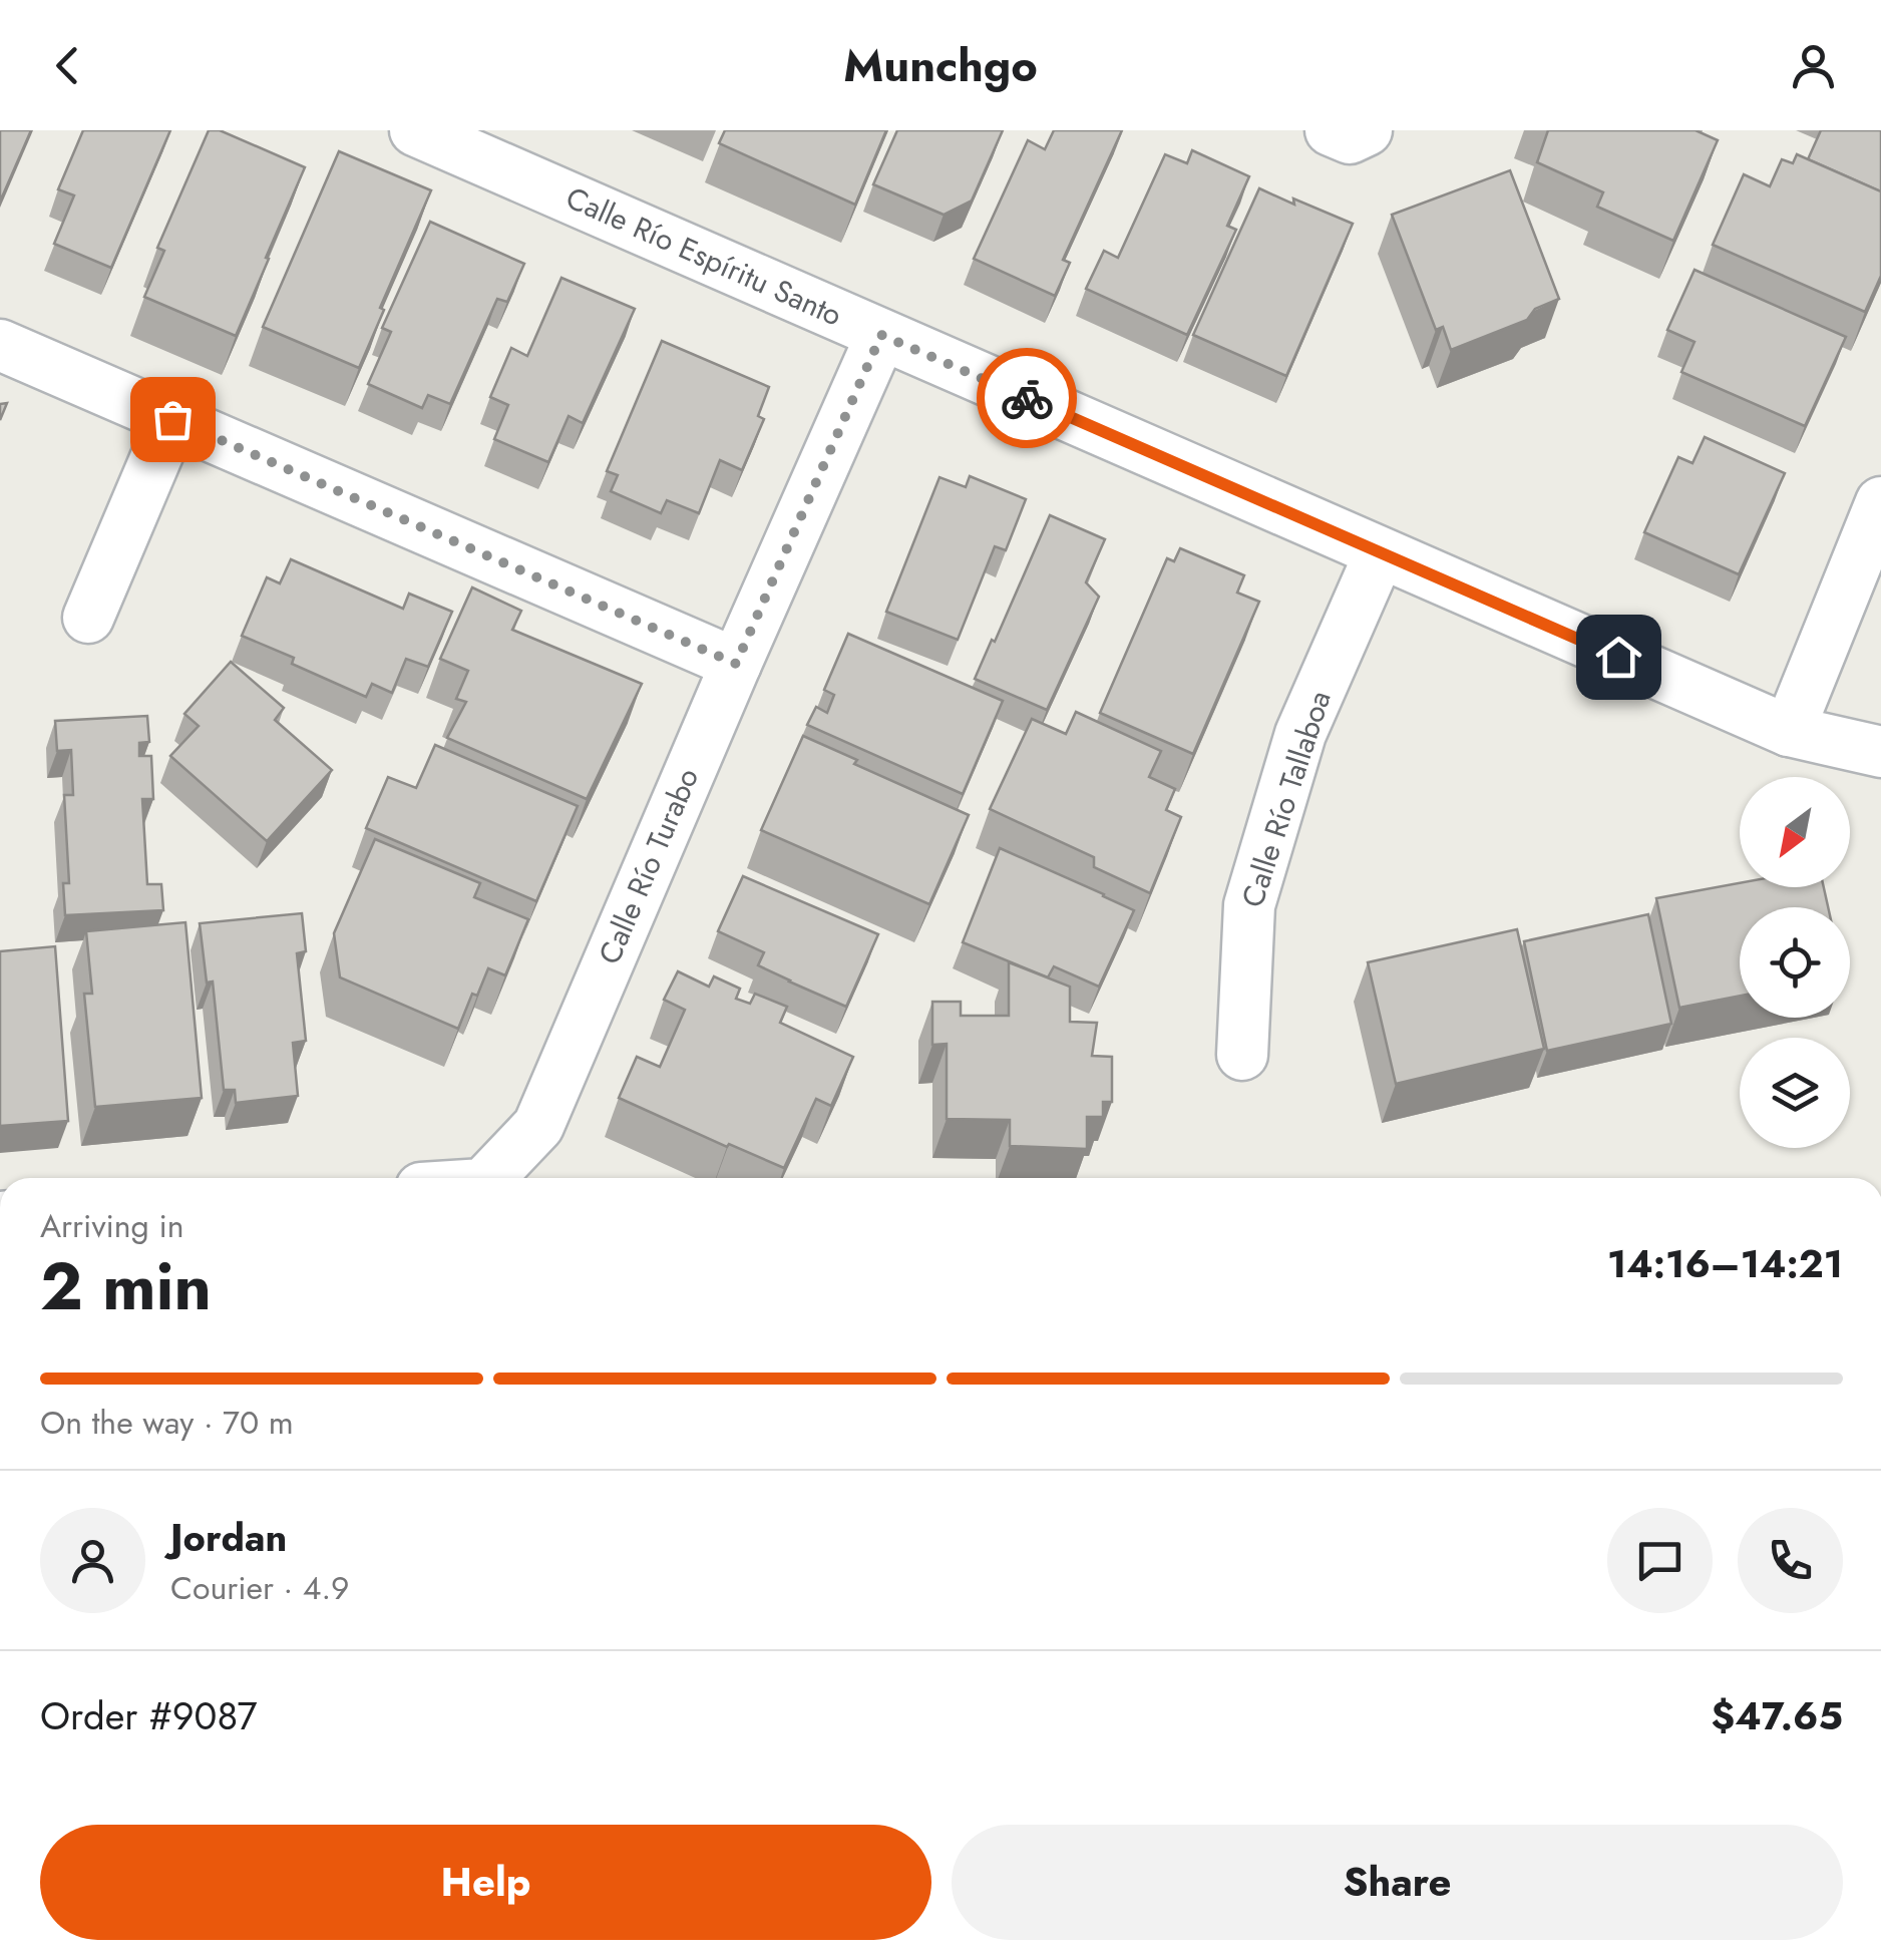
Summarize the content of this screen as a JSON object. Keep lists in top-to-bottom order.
{
  "streets": {
    "street": ["Calle Río Espíritu Santo", "Calle Río Tallaboa", "Calle Río Turabo"]
  },
  "crossings": [
    ["Calle Río Espíritu Santo", "Calle Río Tallaboa"],
    ["Calle Río Espíritu Santo", "Calle Río Turabo"]
  ],
  "north": "bottom left",
  "page": {
    "header": "Munchgo",
    "heading": ["2 min", "Arriving in", "14:16–14:21"],
    "panel": [
      "Jordan",
      "Courier · 4.9",
      "Order #9087",
      "$47.65"
    ],
    "bar": "On the way · 70 m",
    "buttons": ["Help", "Share"]
  }
}
